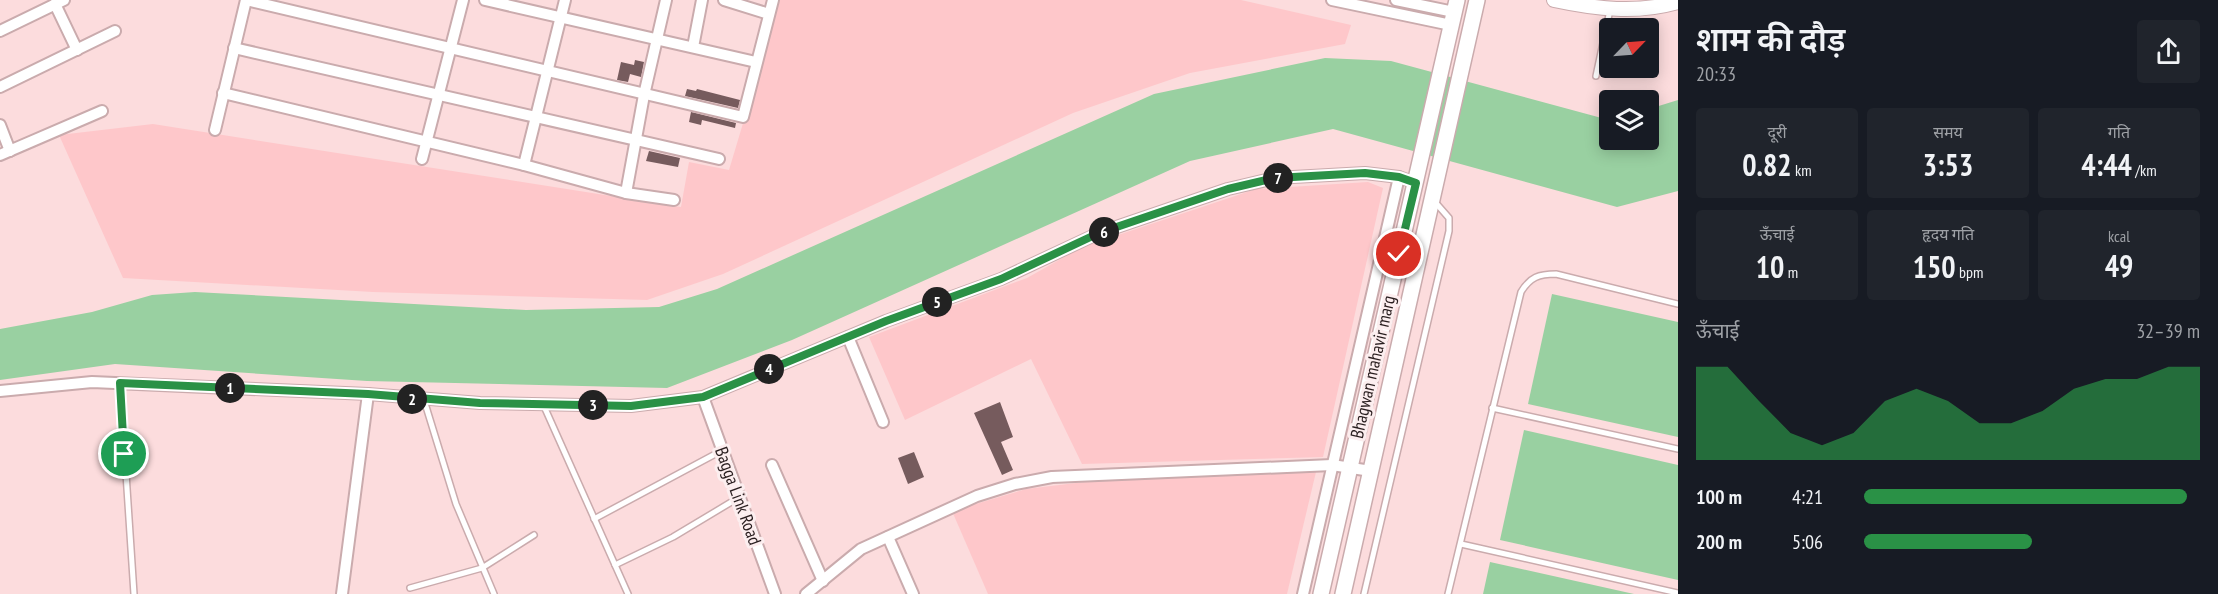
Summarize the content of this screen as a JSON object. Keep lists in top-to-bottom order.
{
  "streets": {
    "main road": ["Bhagwan mahavir marg"],
    "street": ["Bagga Link Road"]
  },
  "north": "top right",
  "page": {
    "heading": ["शाम की दौड़", "20:33"],
    "stats": [
      ["दूरी", "0.82 km"],
      ["समय", "3:53"],
      ["गति", "4:44 /km"],
      ["ऊँचाई", "10 m"],
      ["हृदय गति", "150 bpm"],
      ["kcal", "49"]
    ],
    "pins": [
      "7",
      "6",
      "5",
      "4",
      "1",
      "2",
      "3"
    ],
    "chart": ["ऊँचाई", "32–39 m"],
    "list": [
      {
        "name": "100 m",
        "note": "4:21"
      },
      {
        "name": "200 m",
        "note": "5:06"
      }
    ]
  }
}
